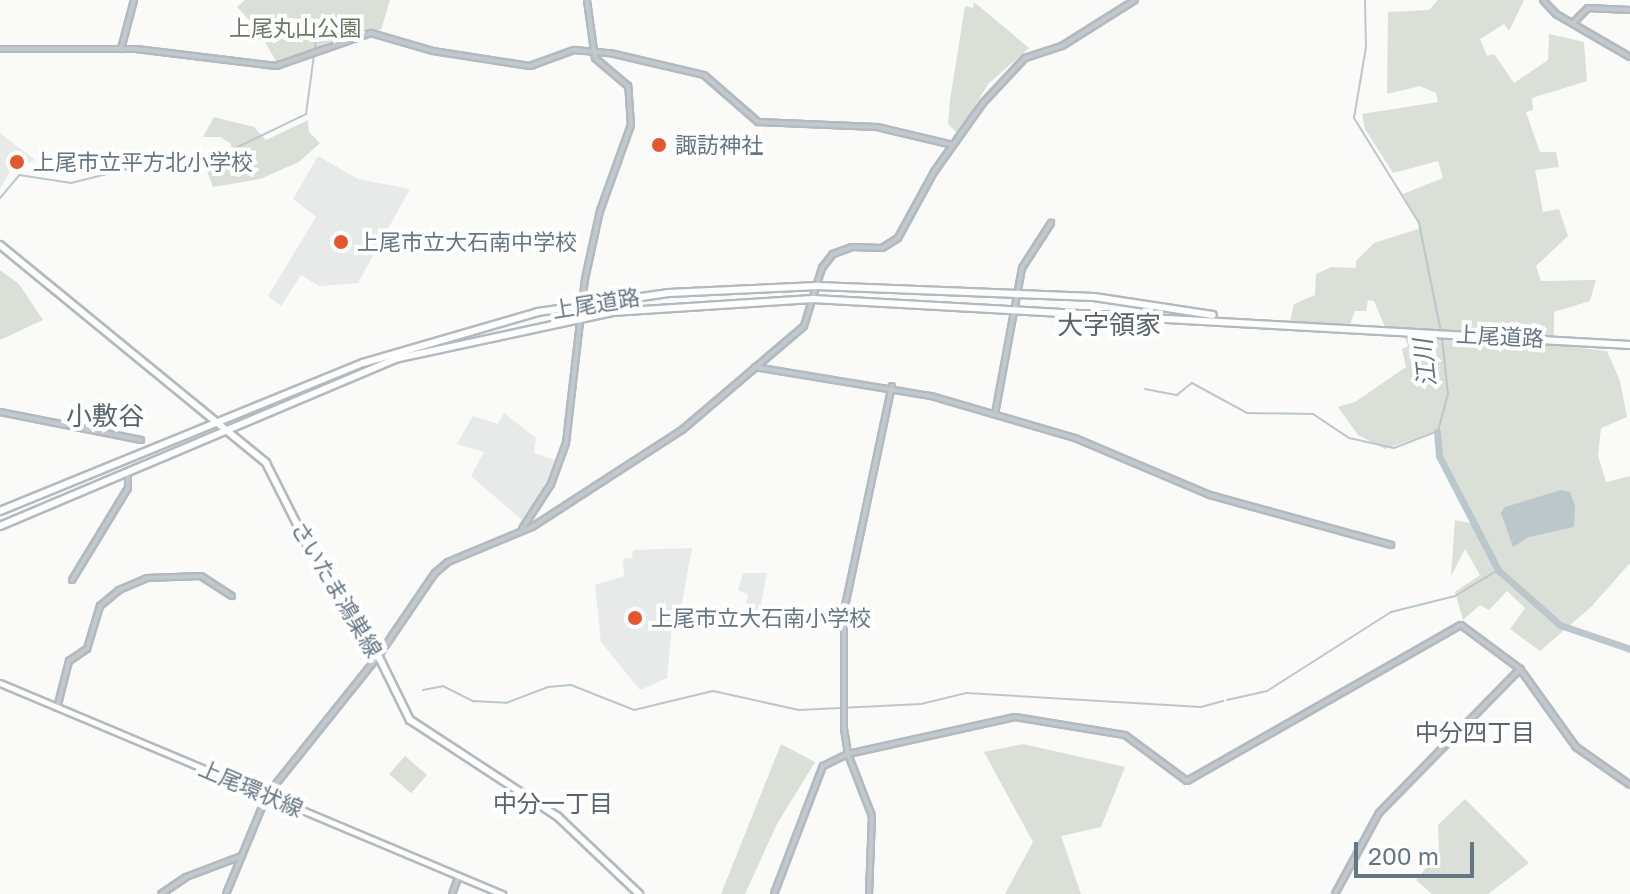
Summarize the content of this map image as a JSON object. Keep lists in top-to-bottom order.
{
  "streets": {
    "main road": ["上尾道路", "さいたま鴻巣線", "上尾環状線"]
  },
  "crossings": [
    ["上尾道路", "さいたま鴻巣線"]
  ],
  "districts": [
    "大字領家",
    "小敷谷",
    "中分四丁目",
    "中分一丁目"
  ],
  "water": ["江川"],
  "parks": ["上尾丸山公園"],
  "places": [
    "諏訪神社",
    "上尾市立平方北小学校",
    "上尾市立大石南中学校",
    "上尾市立大石南小学校"
  ],
  "scale_bar": "200 m"
}
